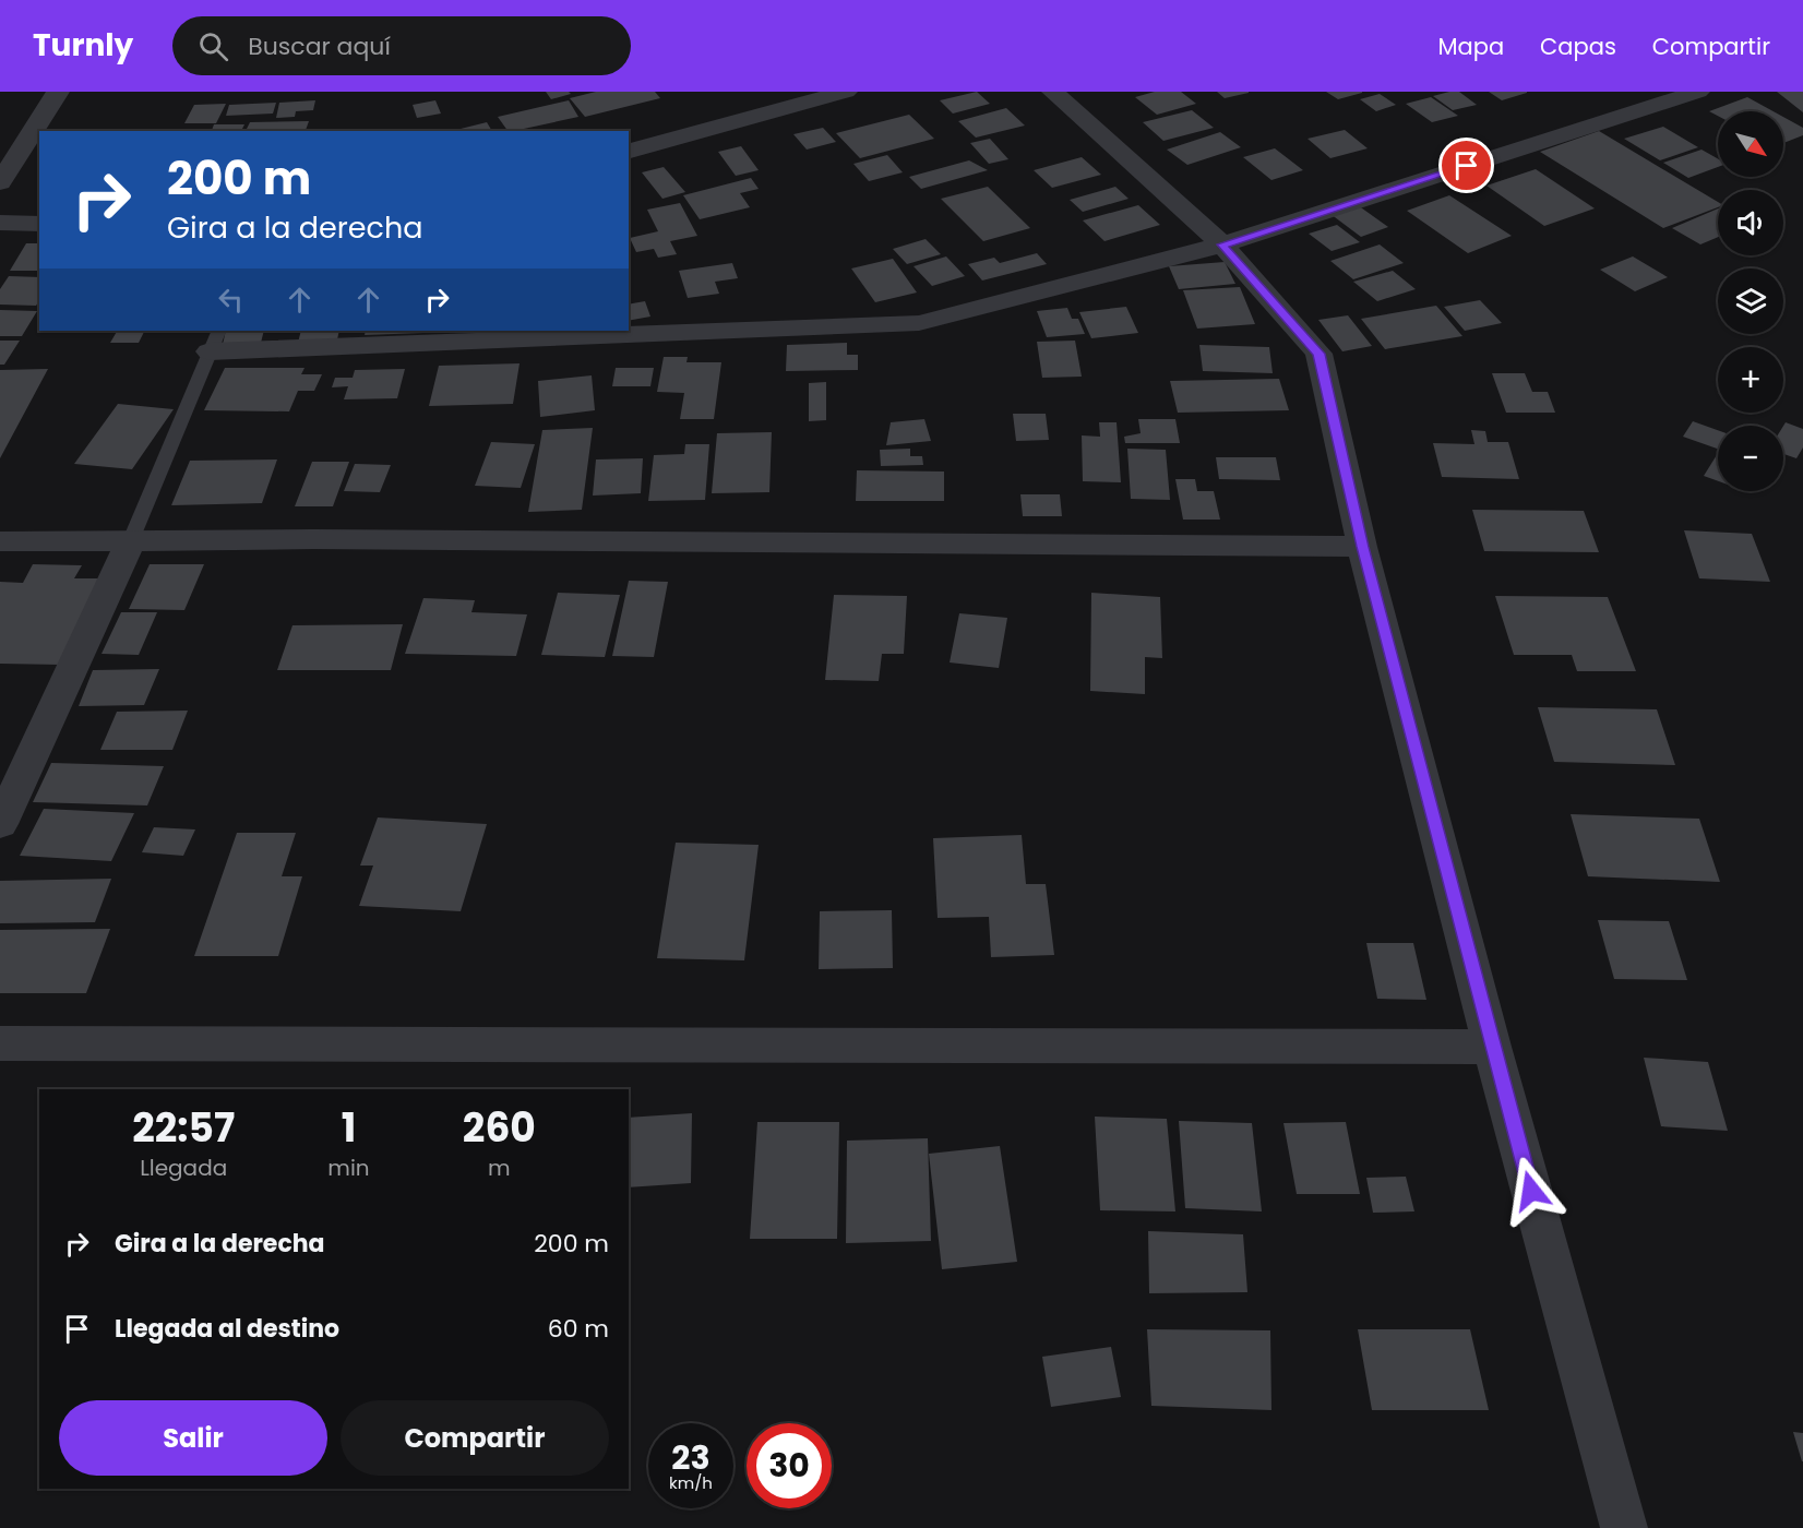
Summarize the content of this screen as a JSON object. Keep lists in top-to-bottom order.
{
  "north": "bottom right",
  "page": {
    "header": "Turnly",
    "search": "Buscar aquí",
    "nav": ["Mapa", "Capas", "Compartir"],
    "map_buttons": ["+", "−"],
    "turn": ["200 m", "Gira a la derecha"],
    "eta": [
      "22:57",
      "Llegada",
      "1",
      "min",
      "260",
      "m"
    ],
    "list": [
      {
        "name": "Gira a la derecha",
        "value": "200 m"
      },
      {
        "name": "Llegada al destino",
        "value": "60 m"
      }
    ],
    "buttons": ["Salir", "Compartir"],
    "speed": "23 km/h",
    "limit": "30"
  }
}
